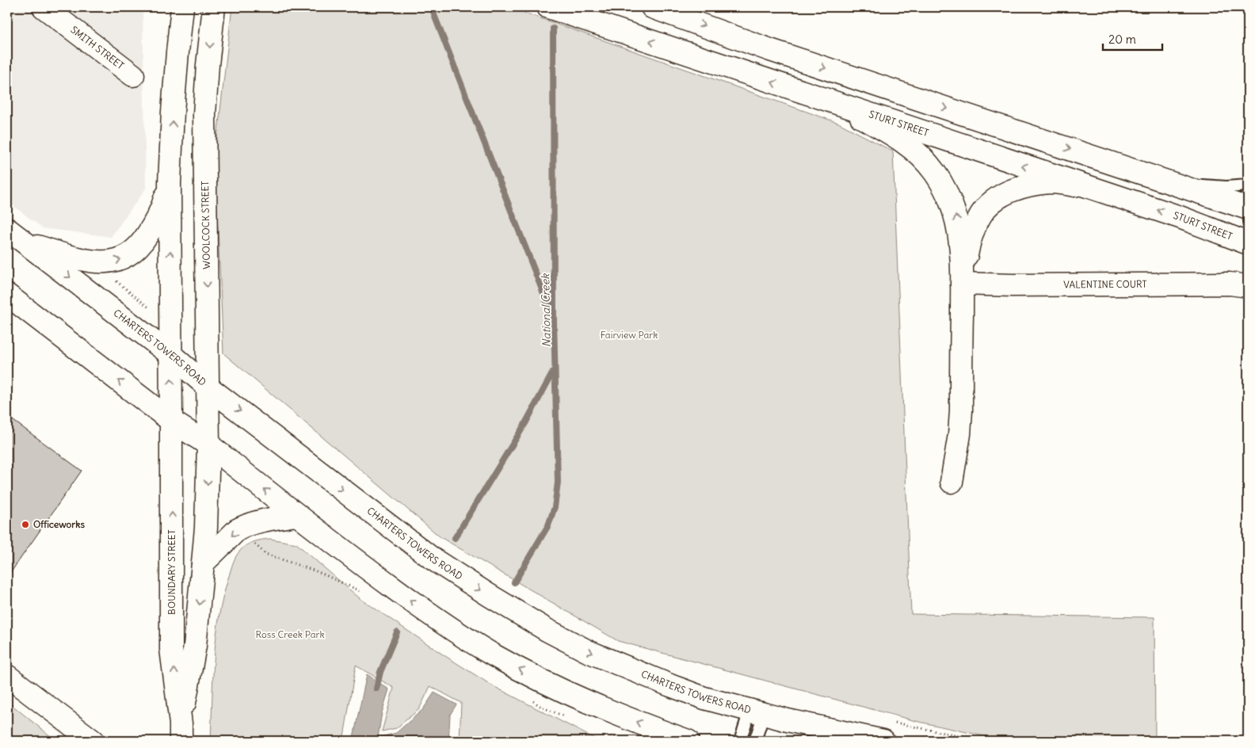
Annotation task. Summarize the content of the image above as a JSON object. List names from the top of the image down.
{
  "streets": {
    "main road": [
      "SMITH STREET",
      "STURT STREET",
      "WOOLCOCK STREET",
      "VALENTINE COURT",
      "CHARTERS TOWERS ROAD",
      "BOUNDARY STREET"
    ]
  },
  "crossings": [
    ["WOOLCOCK STREET", "CHARTERS TOWERS ROAD"],
    ["WOOLCOCK STREET", "BOUNDARY STREET"]
  ],
  "water": ["National Creek"],
  "parks": ["Fairview Park", "Ross Creek Park"],
  "places": ["Officeworks"],
  "scale_bar": "20 m"
}
